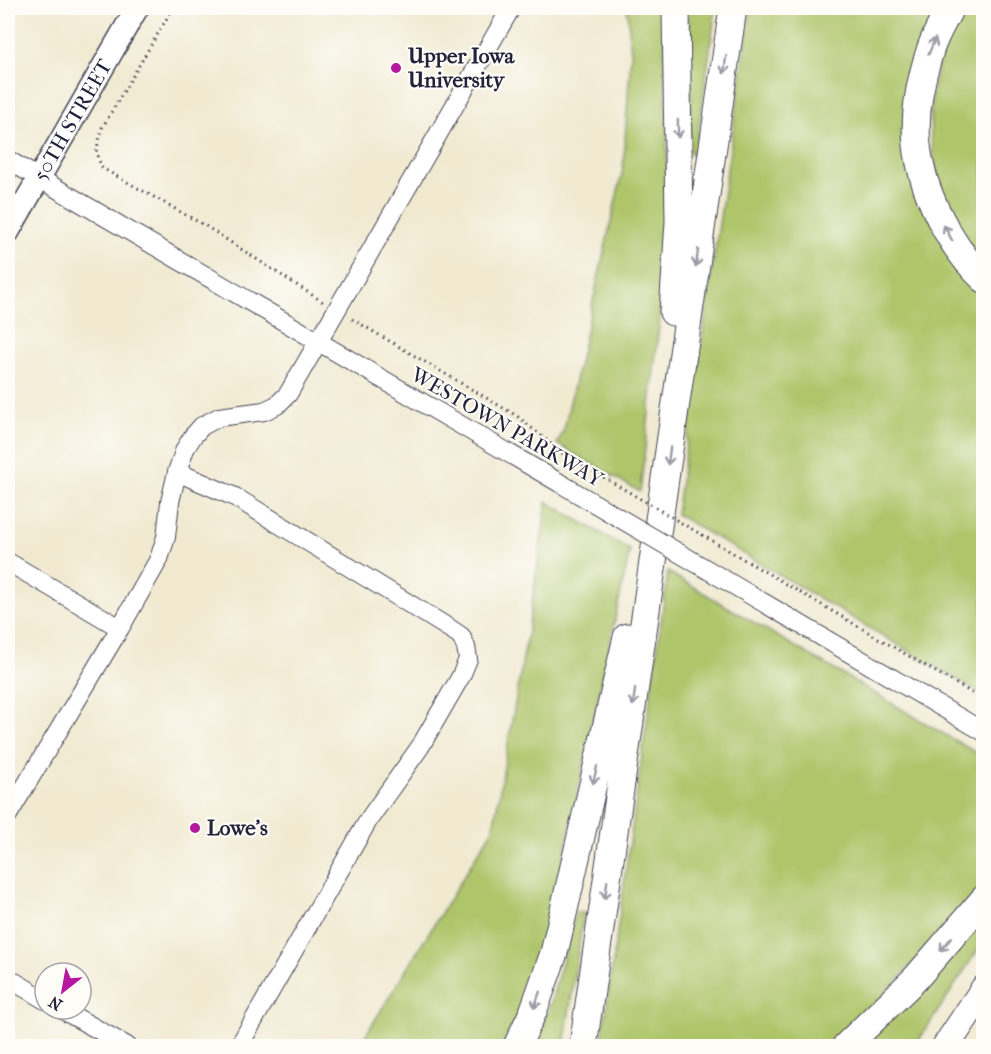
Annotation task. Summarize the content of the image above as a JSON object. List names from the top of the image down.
{
  "streets": {
    "main road": ["50TH STREET"],
    "street": ["WESTOWN PARKWAY"]
  },
  "crossings": [
    ["50TH STREET", "WESTOWN PARKWAY"]
  ],
  "places": ["Upper Iowa University", "Lowe's"],
  "north": "bottom left"
}
